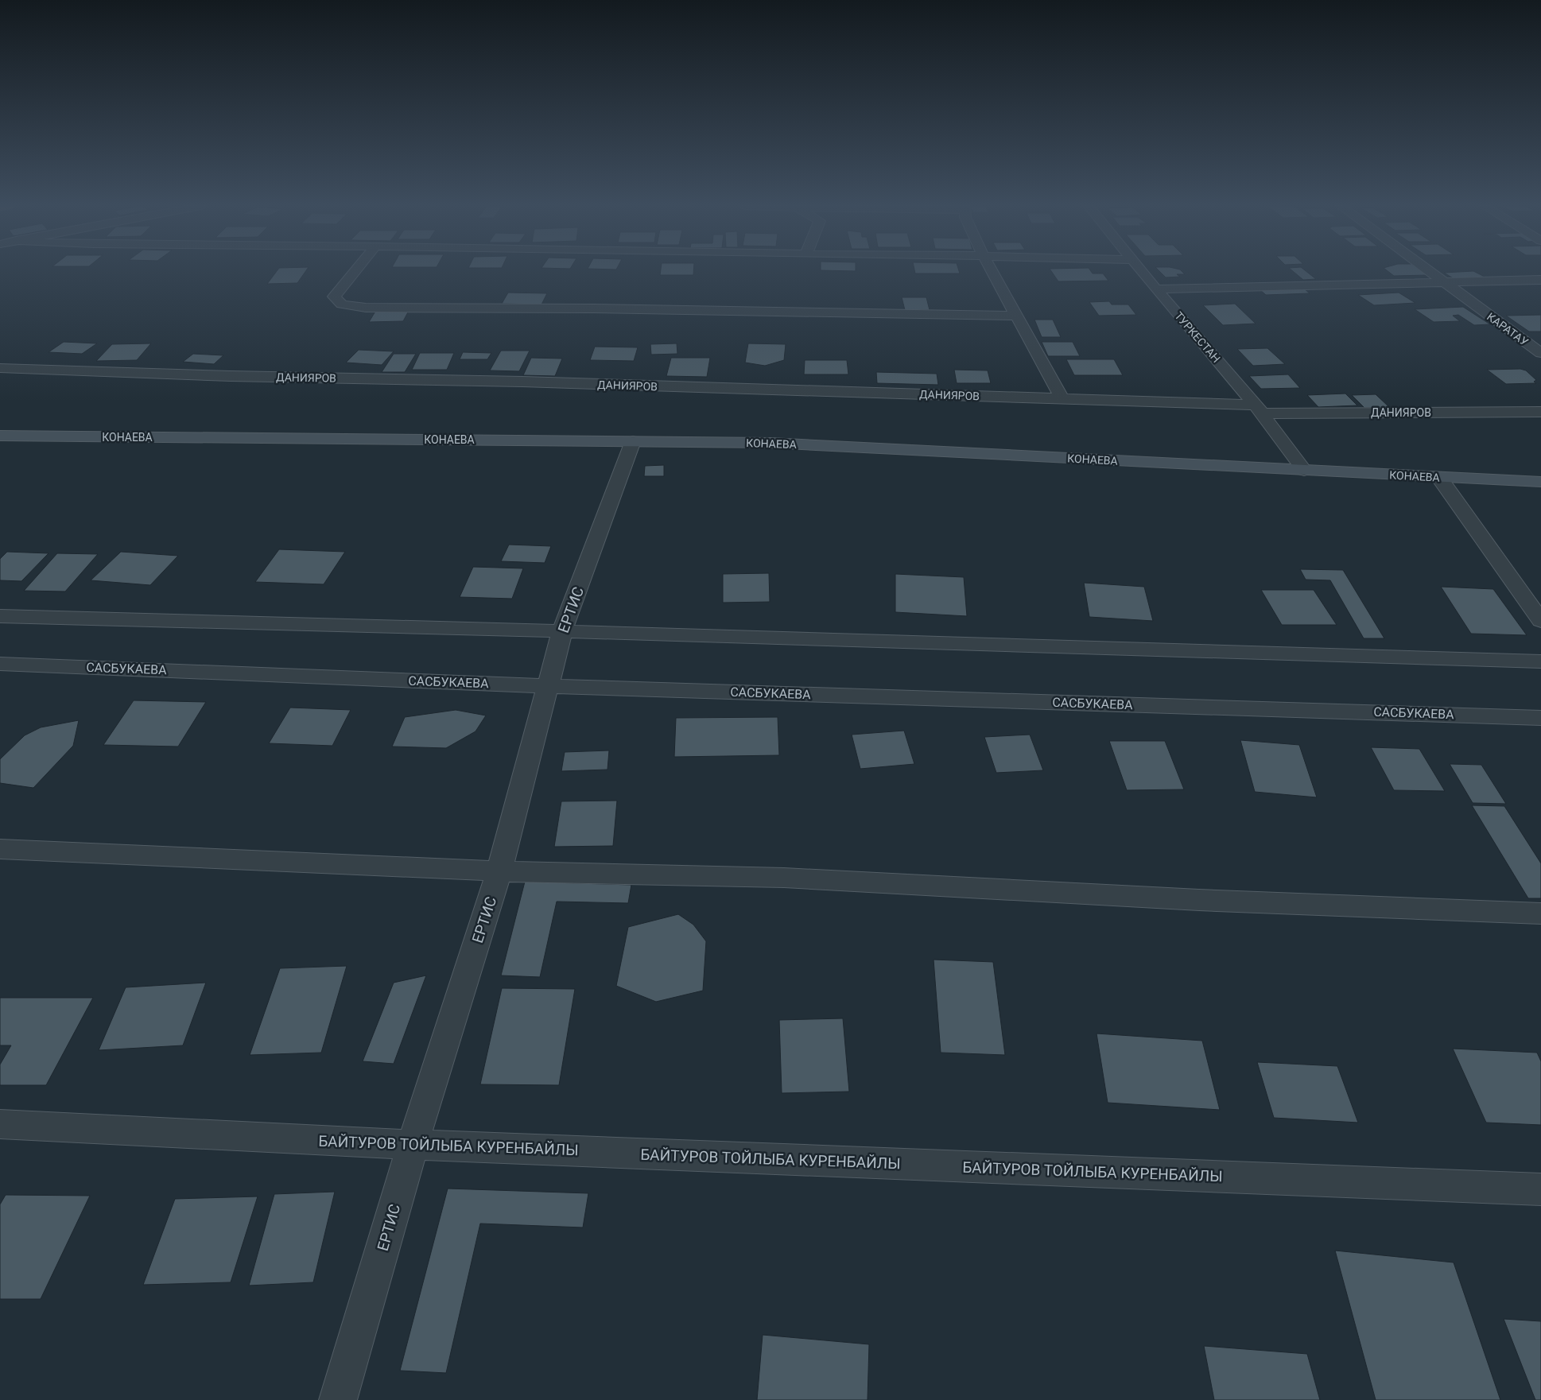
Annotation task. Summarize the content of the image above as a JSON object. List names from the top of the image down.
{
  "streets": {
    "main road": ["КОНАЕВА"],
    "street": [
      "КАРАТАУ",
      "ТУРКЕСТАН",
      "ДАНИЯРОВ",
      "ЕРТИС",
      "САСБУКАЕВА",
      "БАЙТУРОВ ТОЙЛЫБА КУРЕНБАЙЛЫ"
    ]
  },
  "crossings": [
    ["ТУРКЕСТАН", "ДАНИЯРОВ"],
    ["ТУРКЕСТАН", "КОНАЕВА"],
    ["КОНАЕВА", "ЕРТИС"],
    ["ЕРТИС", "САСБУКАЕВА"],
    ["ЕРТИС", "БАЙТУРОВ ТОЙЛЫБА КУРЕНБАЙЛЫ"]
  ]
}
